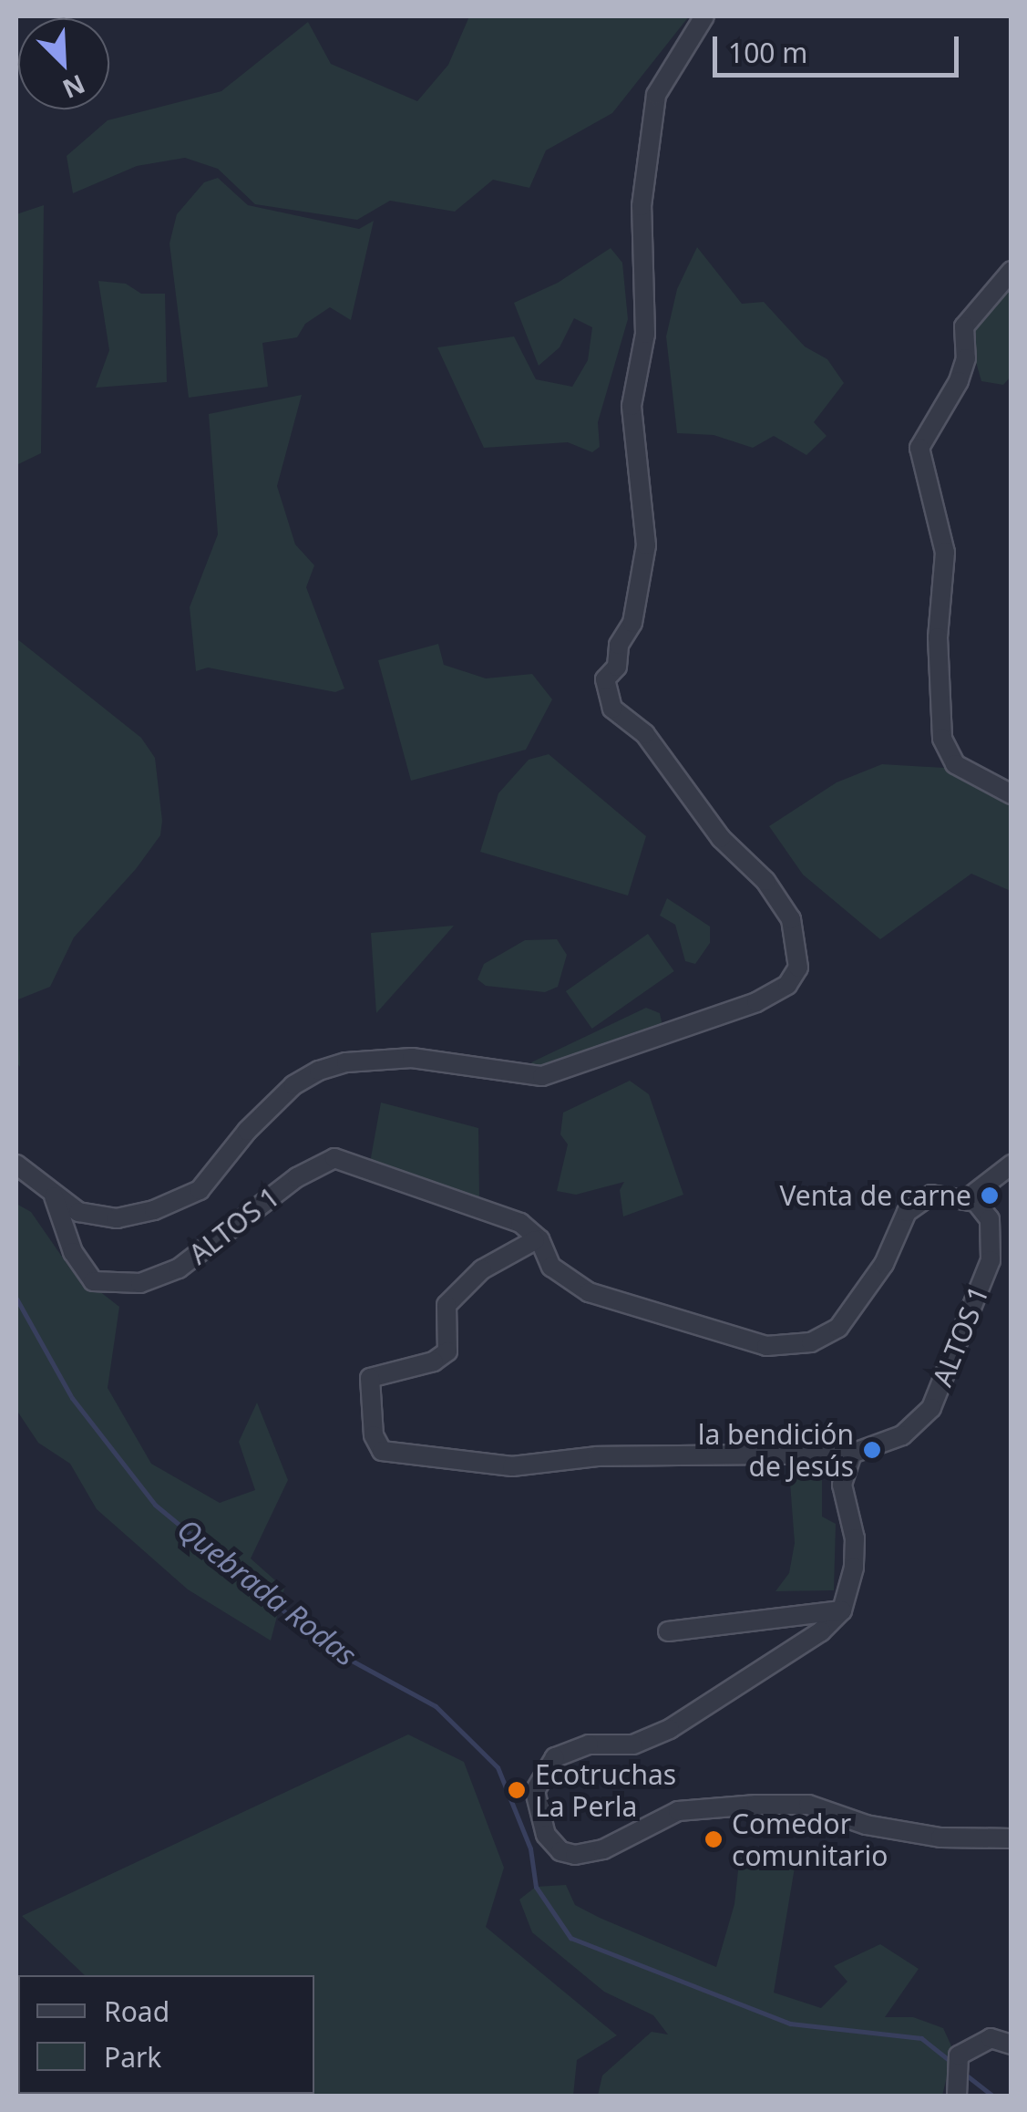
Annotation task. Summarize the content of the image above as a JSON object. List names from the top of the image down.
{
  "streets": {
    "street": ["ALTOS 1"]
  },
  "water": ["Quebrada Rodas"],
  "places": [
    "Venta de carne",
    "la bendición de Jesús",
    "Ecotruchas La Perla",
    "Comedor comunitario"
  ],
  "legend": ["Road", "Park"],
  "scale_bar": "100 m",
  "north": "bottom right"
}
